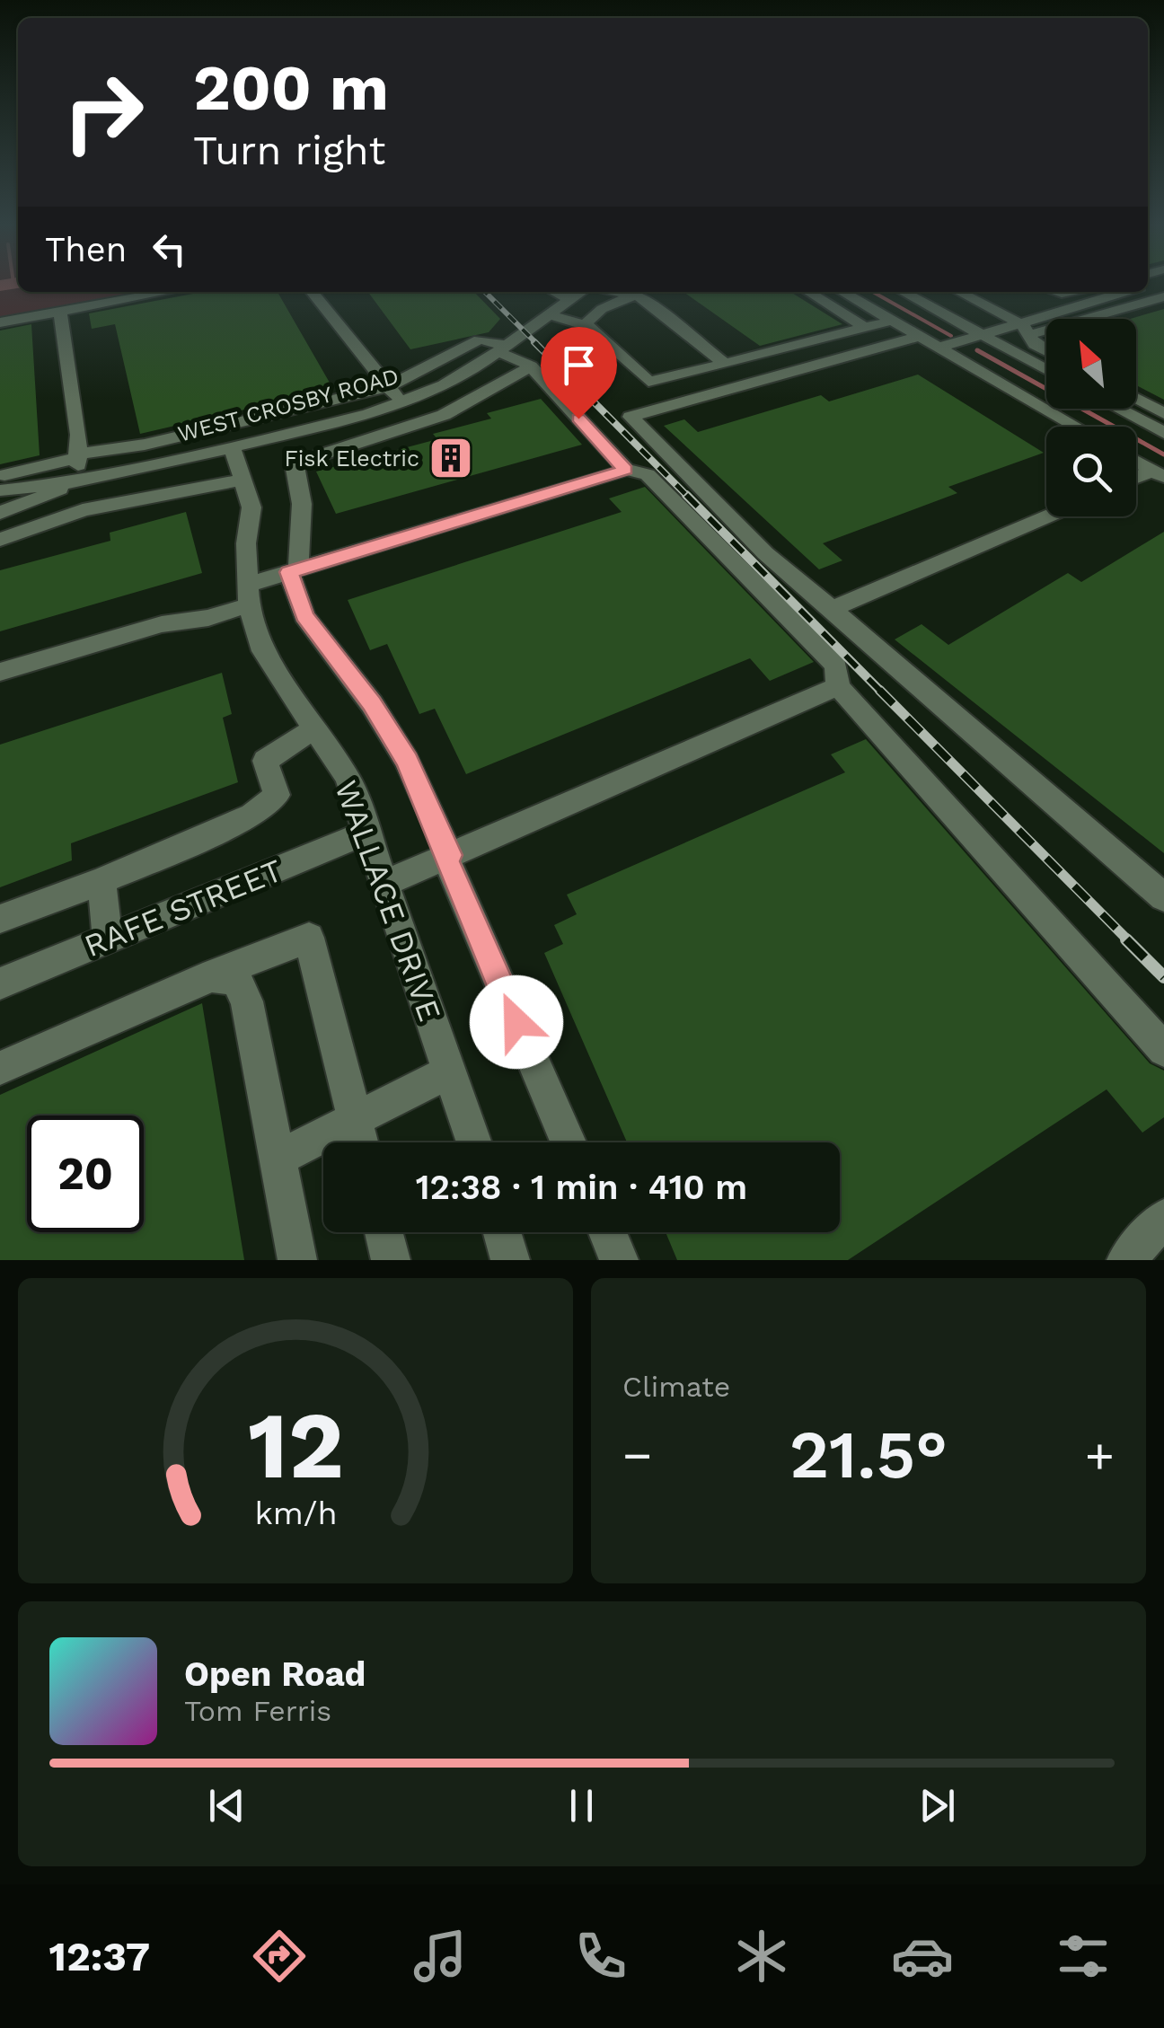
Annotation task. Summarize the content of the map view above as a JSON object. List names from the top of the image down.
{
  "streets": {
    "street": ["WEST CROSBY ROAD", "WALLACE DRIVE", "RAFE STREET"]
  },
  "crossings": [
    ["WEST CROSBY ROAD", "WALLACE DRIVE"],
    ["WALLACE DRIVE", "RAFE STREET"]
  ],
  "places": {
    "building": ["Fisk Electric"]
  },
  "north": "top left",
  "page": {
    "turn": ["200 m", "Turn right"],
    "then": "Then",
    "limit": "20",
    "trip": "12:38 · 1 min · 410 m",
    "tile": "Climate",
    "heat": ["−", "21.5°", "+"],
    "song": ["Open Road", "Tom Ferris"],
    "tabs": "12:37",
    "gauge": ["12", "km/h"]
  }
}
